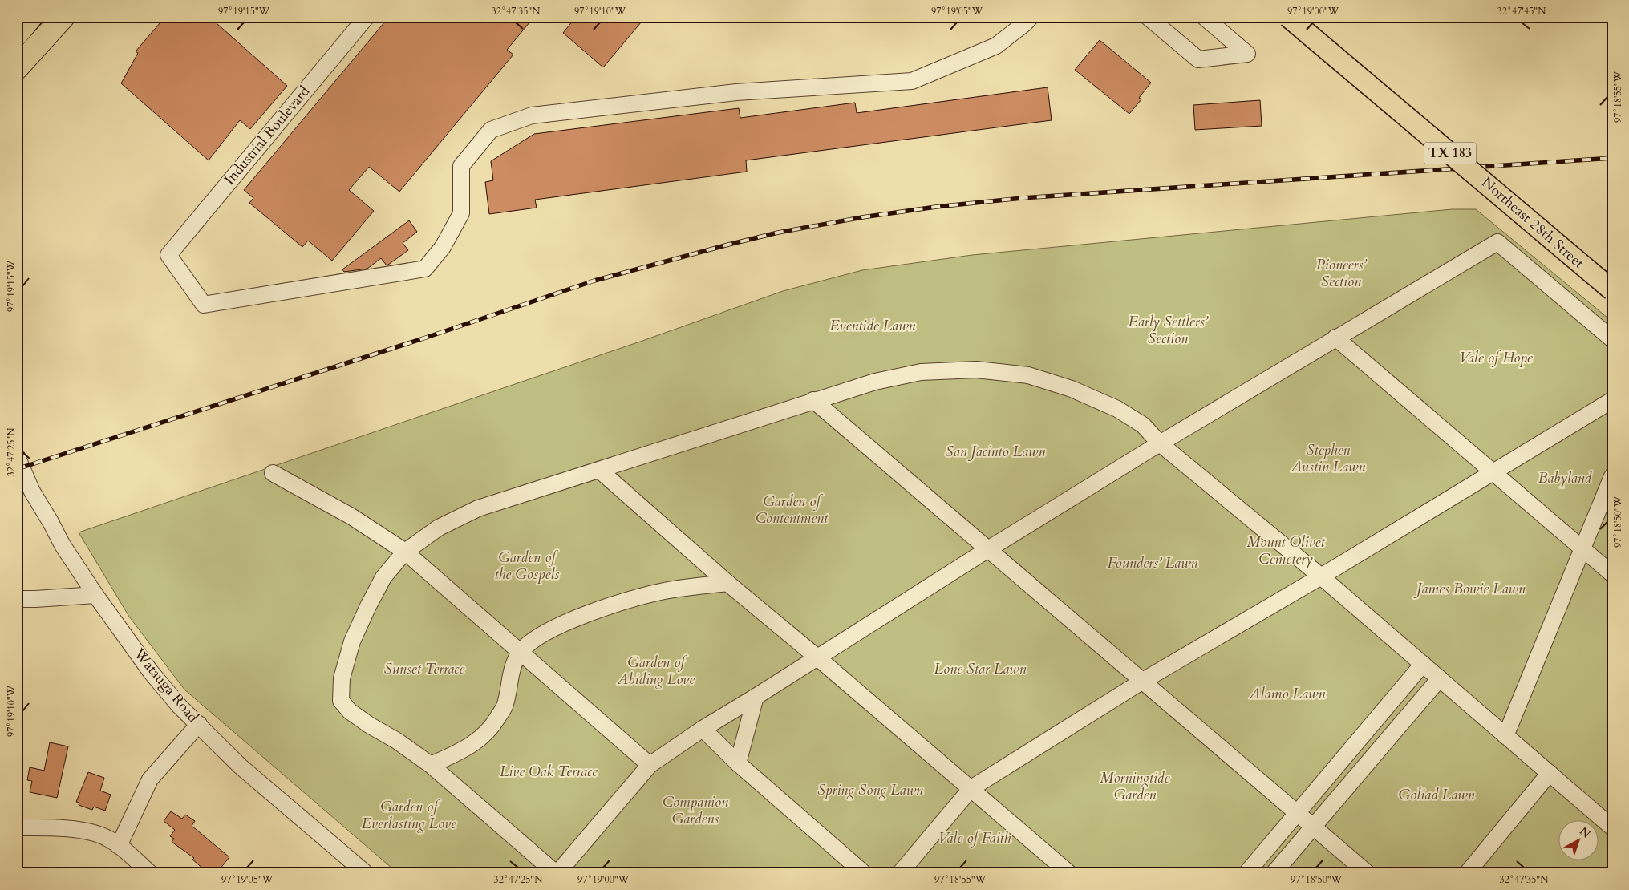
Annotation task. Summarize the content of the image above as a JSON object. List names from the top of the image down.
{
  "streets": {
    "main road": ["TX 183", "Northeast 28th Street"],
    "street": ["Industrial Boulevard", "Watauga Road"]
  },
  "parks": [
    "Pioneers’ Section",
    "Early Settlers’ Section",
    "Eventide Lawn",
    "Vale of Hope",
    "Stephen Austin Lawn",
    "San Jacinto Lawn",
    "Babyland",
    "Garden of Contentment",
    "Mount Olivet Cemetery",
    "Garden of the Gospels",
    "Founders’ Lawn",
    "James Bowie Lawn",
    "Garden of Abiding Love",
    "Sunset Terrace",
    "Lone Star Lawn",
    "Alamo Lawn",
    "Live Oak Terrace",
    "Morningtide Garden",
    "Spring Song Lawn",
    "Goliad Lawn",
    "Companion Gardens",
    "Garden of Everlasting Love",
    "Vale of Faith"
  ],
  "north": "top right",
  "coordinates": [
    "97°19'15\"W",
    "32°47'35\"N",
    "97°19'10\"W",
    "97°19'05\"W",
    "97°19'00\"W",
    "32°47'45\"N",
    "97°18'55\"W",
    "32°47'25\"N",
    "97°18'50\"W"
  ]
}
